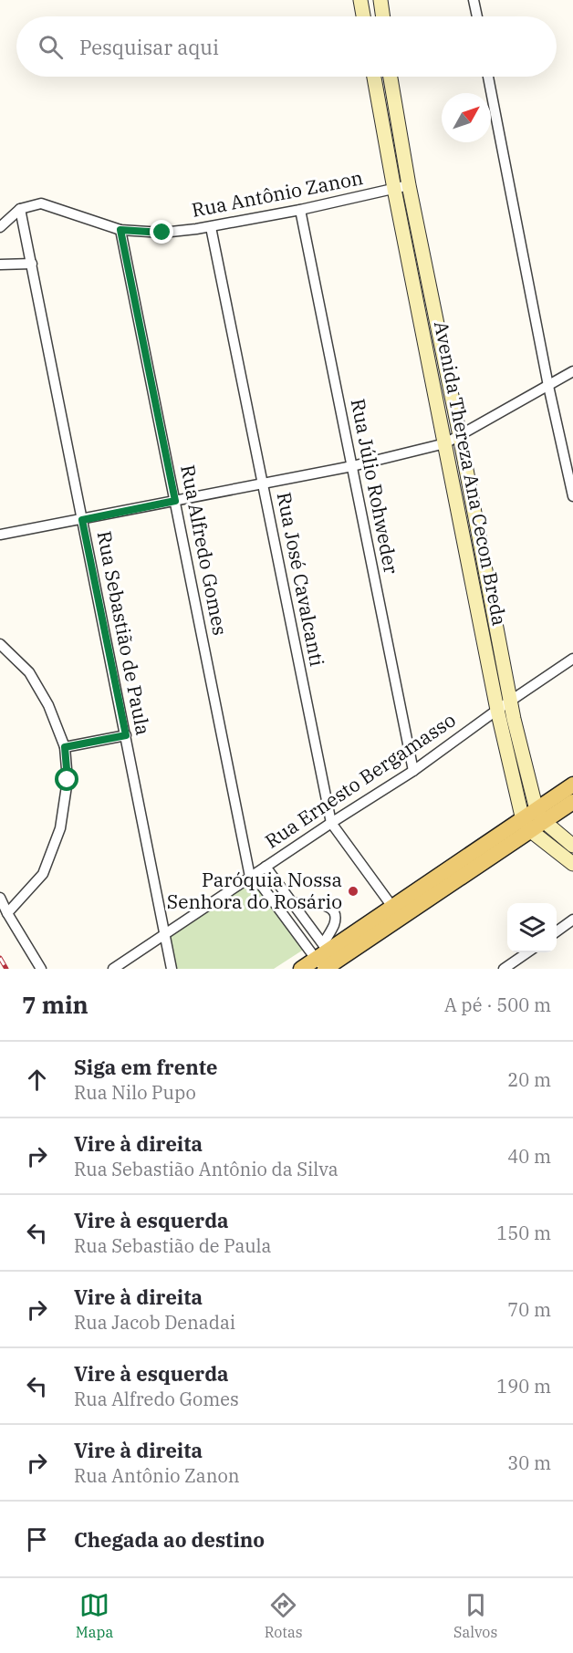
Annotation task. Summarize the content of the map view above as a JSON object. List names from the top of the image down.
{
  "streets": {
    "main road": ["Avenida Thereza Ana Cecon Breda"],
    "street": [
      "Rua Antônio Zanon",
      "Rua Júlio Rohweder",
      "Rua Alfredo Gomes",
      "Rua José Cavalcanti",
      "Rua Sebastião de Paula",
      "Rua Ernesto Bergamasso"
    ]
  },
  "crossings": [
    ["Rua Antônio Zanon", "Avenida Thereza Ana Cecon Breda"],
    ["Rua Antônio Zanon", "Rua Júlio Rohweder"],
    ["Rua Antônio Zanon", "Rua Alfredo Gomes"],
    ["Rua Antônio Zanon", "Rua José Cavalcanti"],
    ["Rua Antônio Zanon", "Rua Sebastião de Paula"],
    ["Avenida Thereza Ana Cecon Breda", "Rua Ernesto Bergamasso"],
    ["Rua Júlio Rohweder", "Rua Ernesto Bergamasso"],
    ["Rua Alfredo Gomes", "Rua Ernesto Bergamasso"],
    ["Rua José Cavalcanti", "Rua Ernesto Bergamasso"],
    ["Rua Sebastião de Paula", "Rua Ernesto Bergamasso"]
  ],
  "places": ["Paróquia Nossa Senhora do Rosário"],
  "north": "top right",
  "page": {
    "search": "Pesquisar aqui",
    "heading": ["7 min", "A pé · 500 m"],
    "list": [
      ["Siga em frente", "Rua Nilo Pupo", "20 m"],
      ["Vire à direita", "Rua Sebastião Antônio da Silva", "40 m"],
      ["Vire à esquerda", "Rua Sebastião de Paula", "150 m"],
      ["Vire à direita", "Rua Jacob Denadai", "70 m"],
      ["Vire à esquerda", "Rua Alfredo Gomes", "190 m"],
      ["Vire à direita", "Rua Antônio Zanon", "30 m"],
      "Chegada ao destino"
    ],
    "nav": ["Mapa", "Rotas", "Salvos"]
  }
}
